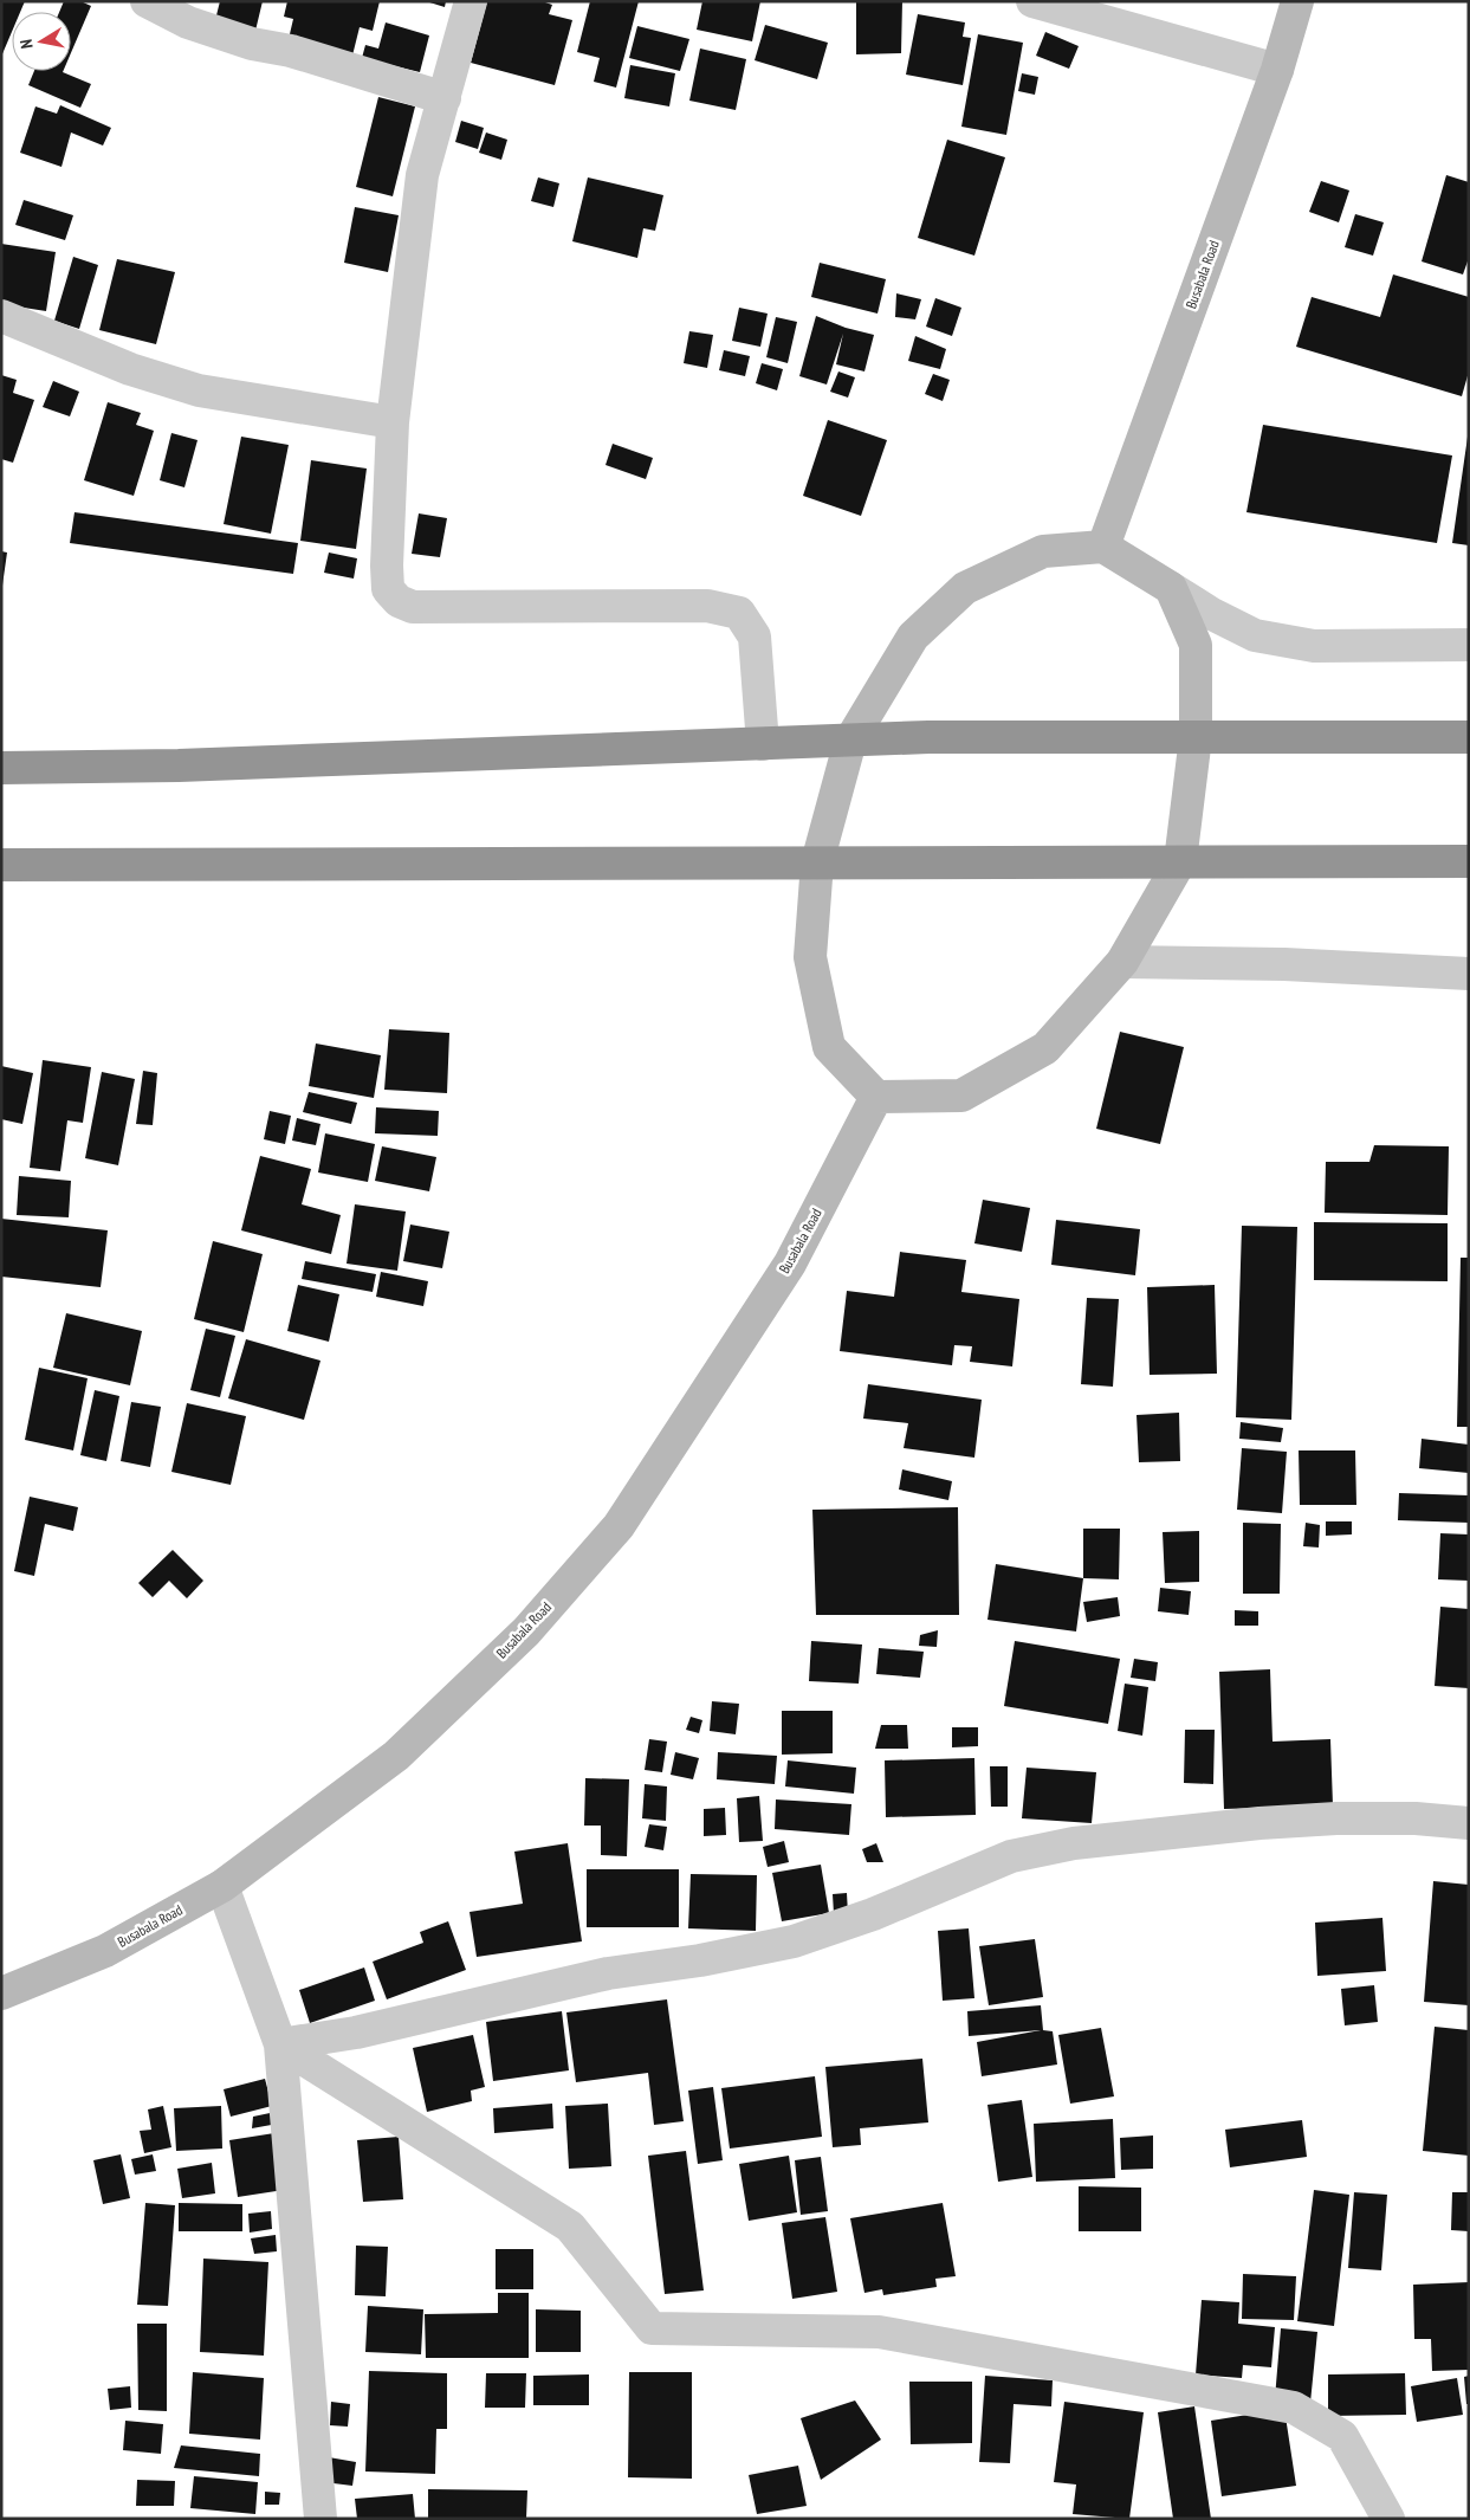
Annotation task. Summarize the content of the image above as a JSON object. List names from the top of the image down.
{
  "streets": {
    "street": ["Busabala Road"]
  },
  "north": "left"
}
